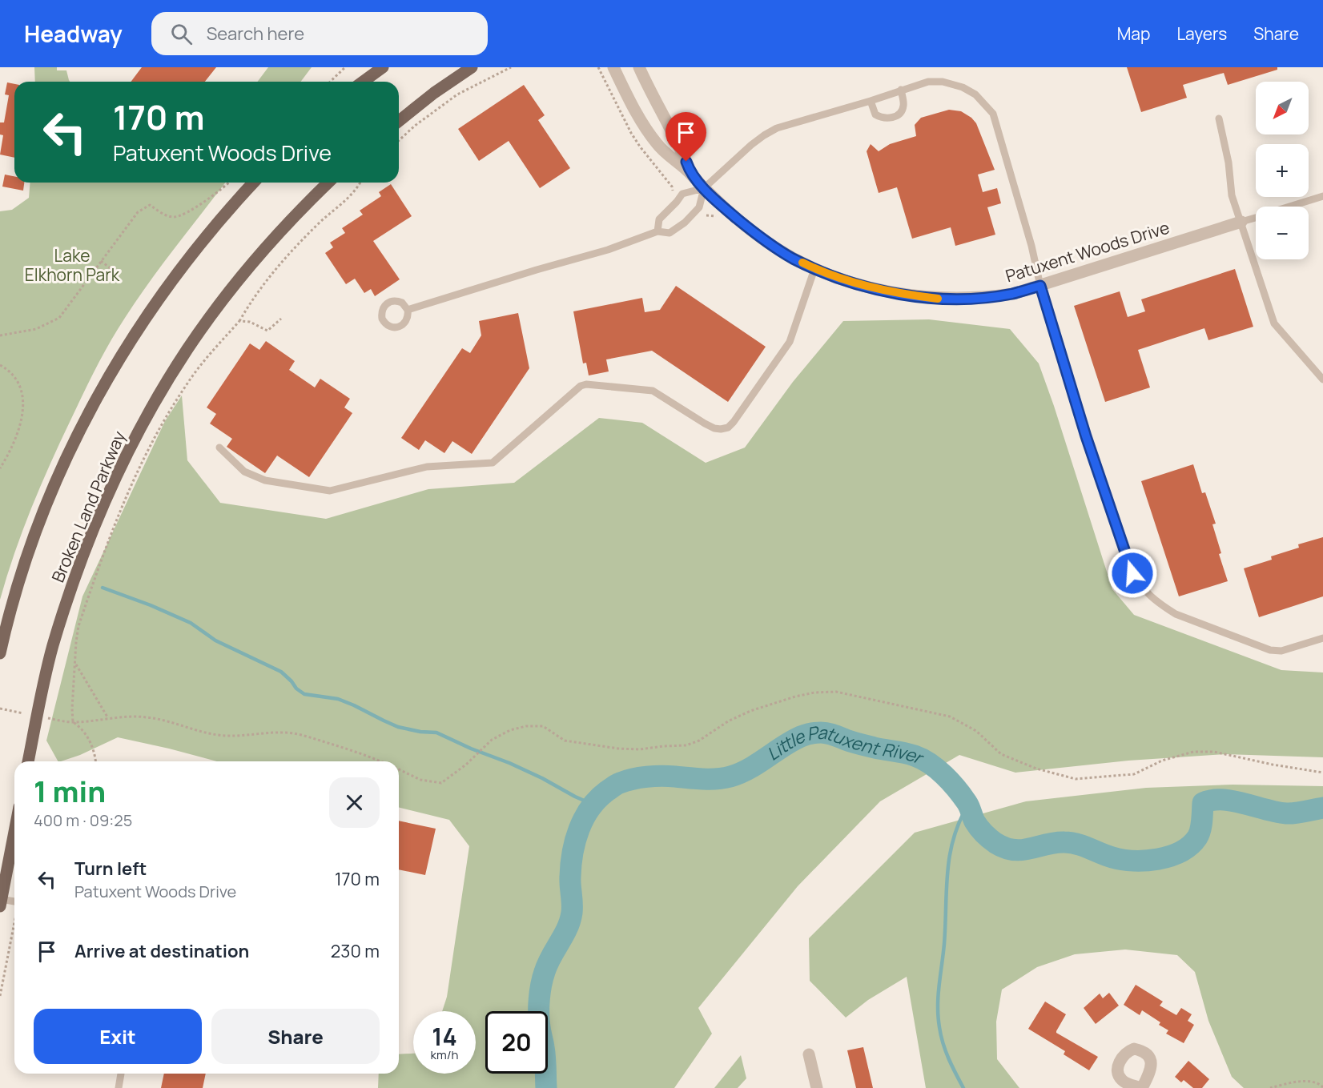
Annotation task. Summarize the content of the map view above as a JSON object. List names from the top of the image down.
{
  "streets": {
    "main road": ["Broken Land Parkway"],
    "street": ["Patuxent Woods Drive"]
  },
  "water": ["Little Patuxent River"],
  "parks": ["Lake Elkhorn Park"],
  "north": "bottom left",
  "page": {
    "header": "Headway",
    "search": "Search here",
    "nav": ["Map", "Layers", "Share"],
    "map_buttons": ["+", "−"],
    "turn": ["170 m", "Patuxent Woods Drive"],
    "heading": ["1 min", "400 m · 09:25"],
    "list": [
      {
        "name": "Turn left",
        "note": "Patuxent Woods Drive",
        "value": "170 m"
      },
      {
        "name": "Arrive at destination",
        "value": "230 m"
      }
    ],
    "buttons": ["Exit", "Share"],
    "speed": "14 km/h",
    "limit": "20"
  }
}
